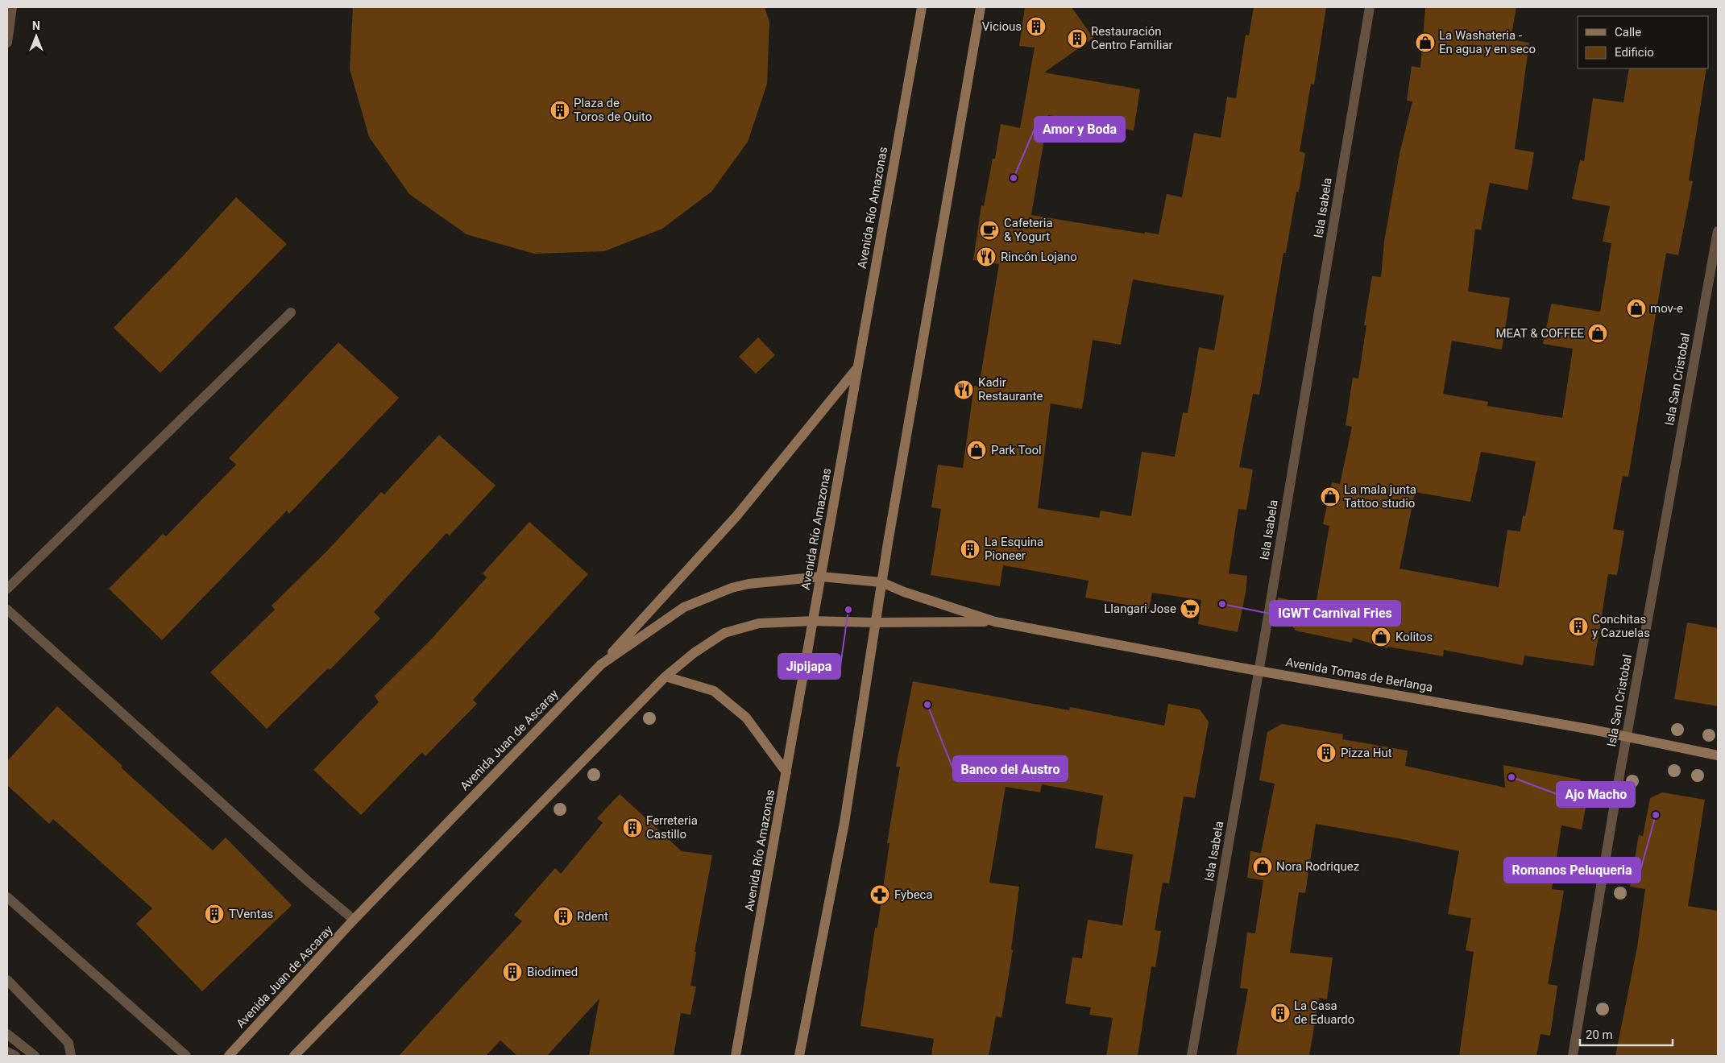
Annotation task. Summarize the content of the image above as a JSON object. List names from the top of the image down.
{
  "streets": {
    "main road": ["Avenida Río Amazonas", "Avenida Tomas de Berlanga", "Avenida Juan de Ascaray"],
    "street": ["Isla Isabela", "Isla San Cristobal"]
  },
  "crossings": [
    ["Avenida Río Amazonas", "Avenida Juan de Ascaray"],
    ["Isla Isabela", "Avenida Tomas de Berlanga"],
    ["Isla San Cristobal", "Avenida Tomas de Berlanga"],
    ["Avenida Tomas de Berlanga", "Avenida Juan de Ascaray"]
  ],
  "places": {
    "building": [
      "Vicious",
      "Restauración Centro Familiar",
      "Plaza de Toros de Quito",
      "La Esquina Pioneer",
      "Conchitas y Cazuelas",
      "Pizza Hut",
      "Ferreteria Castillo",
      "TVentas",
      "Rdent",
      "Biodimed",
      "La Casa de Eduardo"
    ],
    "shop": [
      "La Washateria - En agua y en seco",
      "mov-e",
      "MEAT & COFFEE",
      "Park Tool",
      "La mala junta Tattoo studio",
      "Kolitos",
      "Nora Rodriquez"
    ],
    "other": [
      "Amor y Boda",
      "IGWT Carnival Fries",
      "Jipijapa",
      "Banco del Austro",
      "Ajo Macho",
      "Romanos Peluqueria"
    ],
    "cafe": ["Cafeteria & Yogurt"],
    "restaurant": ["Rincón Lojano", "Kadir Restaurante"],
    "supermarket": ["Llangari Jose"],
    "pharmacy": ["Fybeca"]
  },
  "legend": ["Calle", "Edificio"],
  "scale_bar": "20 m",
  "north": "top"
}
